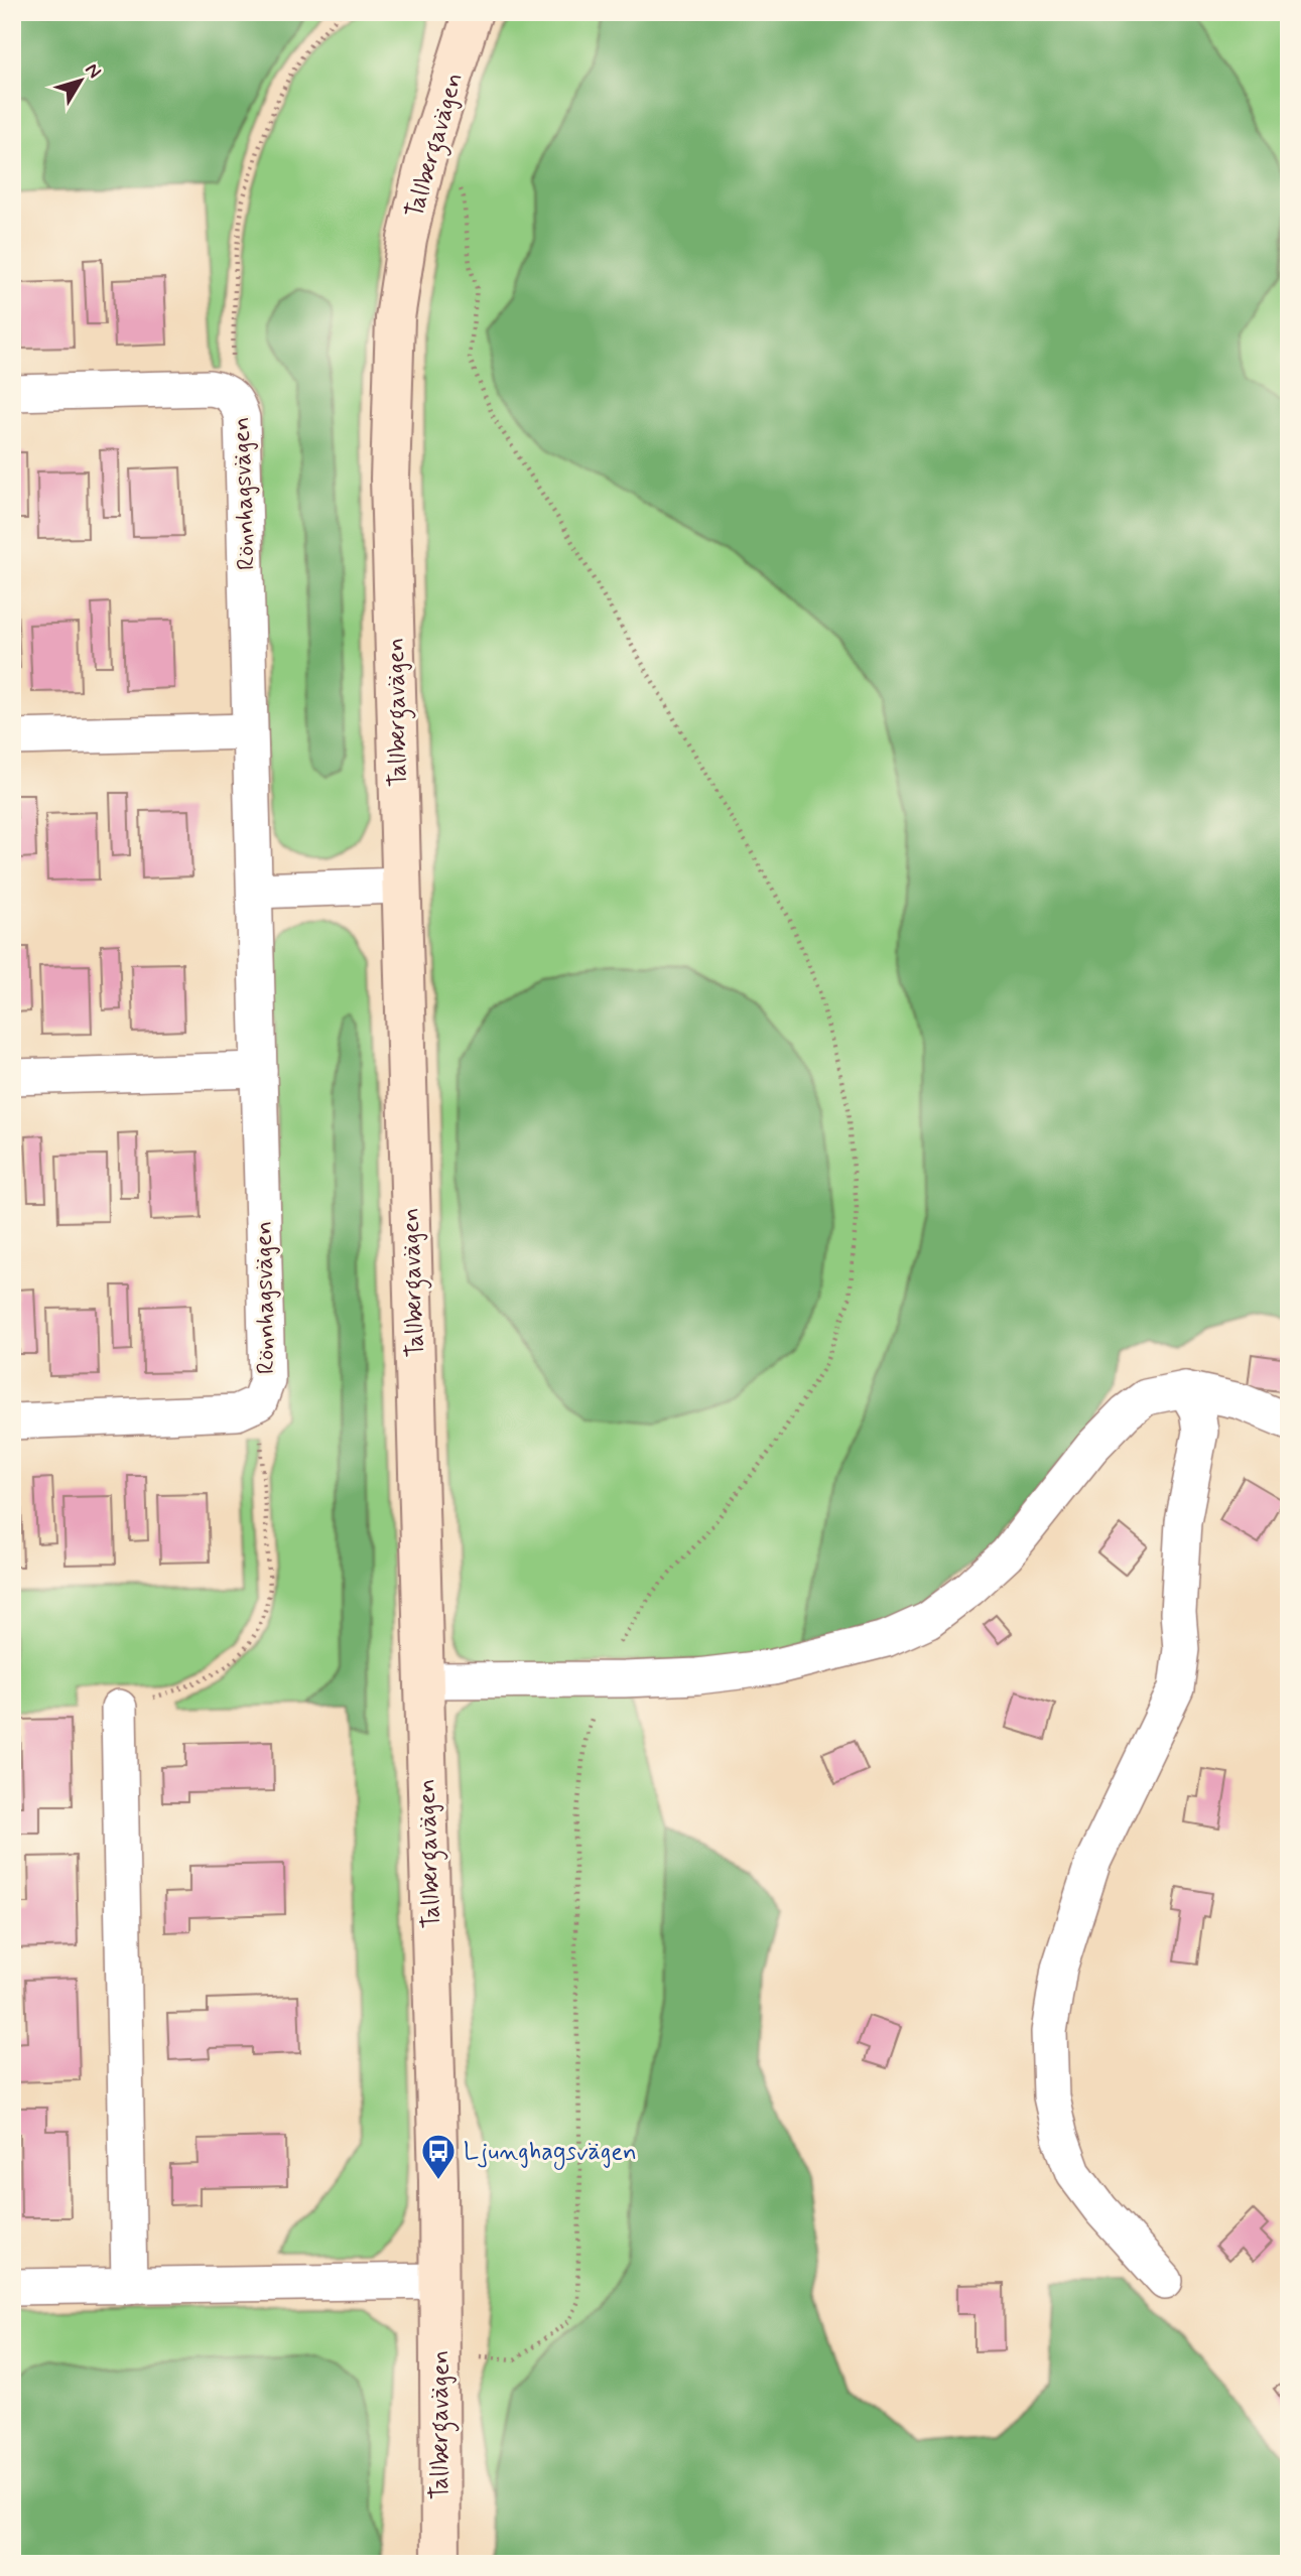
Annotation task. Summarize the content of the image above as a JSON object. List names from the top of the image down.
{
  "streets": {
    "street": ["Tallbergavägen", "Rönnhagsvägen"]
  },
  "places": {
    "bus stop": ["Ljunghagsvägen"]
  },
  "north": "top right"
}
